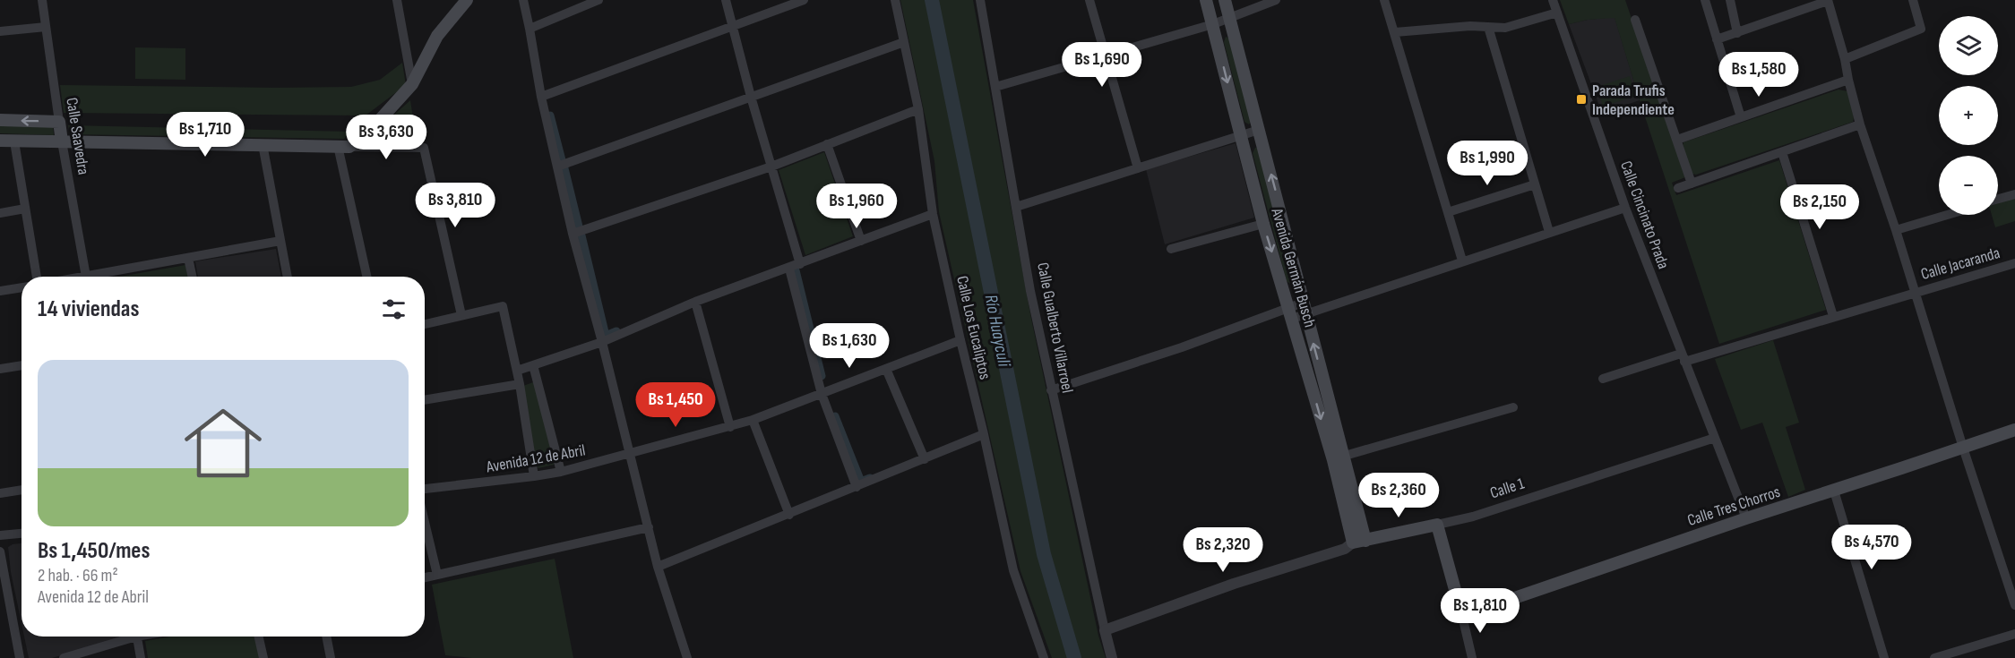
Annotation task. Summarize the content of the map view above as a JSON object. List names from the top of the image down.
{
  "streets": {
    "main road": [
      "Calle Saavedra",
      "Avenida Germán Busch",
      "Calle 1",
      "Calle Tres Chorros"
    ],
    "street": [
      "Calle Cincinato Prada",
      "Calle Jacaranda",
      "Calle Los Eucaliptos",
      "Calle Gualberto Villarroel",
      "Avenida 12 de Abril"
    ]
  },
  "crossings": [
    ["Calle Cincinato Prada", "Calle Jacaranda"],
    ["Calle Cincinato Prada", "Calle 1"],
    ["Avenida Germán Busch", "Calle 1"],
    ["Calle Los Eucaliptos", "Avenida 12 de Abril"],
    ["Calle Gualberto Villarroel", "Calle 1"]
  ],
  "water": ["Río Huayculi"],
  "places": {
    "transit": ["Parada Trufis Independiente"]
  },
  "page": {
    "map_buttons": ["+", "−"],
    "price": [
      "Bs 1,690",
      "Bs 1,580",
      "Bs 1,710",
      "Bs 3,630",
      "Bs 1,990",
      "Bs 3,810",
      "Bs 1,960",
      "Bs 2,150",
      "Bs 1,630",
      "Bs 1,450",
      "Bs 2,360",
      "Bs 4,570",
      "Bs 2,320",
      "Bs 1,810"
    ],
    "heading": "14 viviendas",
    "list": [
      {
        "name": "Bs 1,450/mes",
        "note": "2 hab. · 66 m² · Avenida 12 de Abril"
      }
    ]
  }
}
